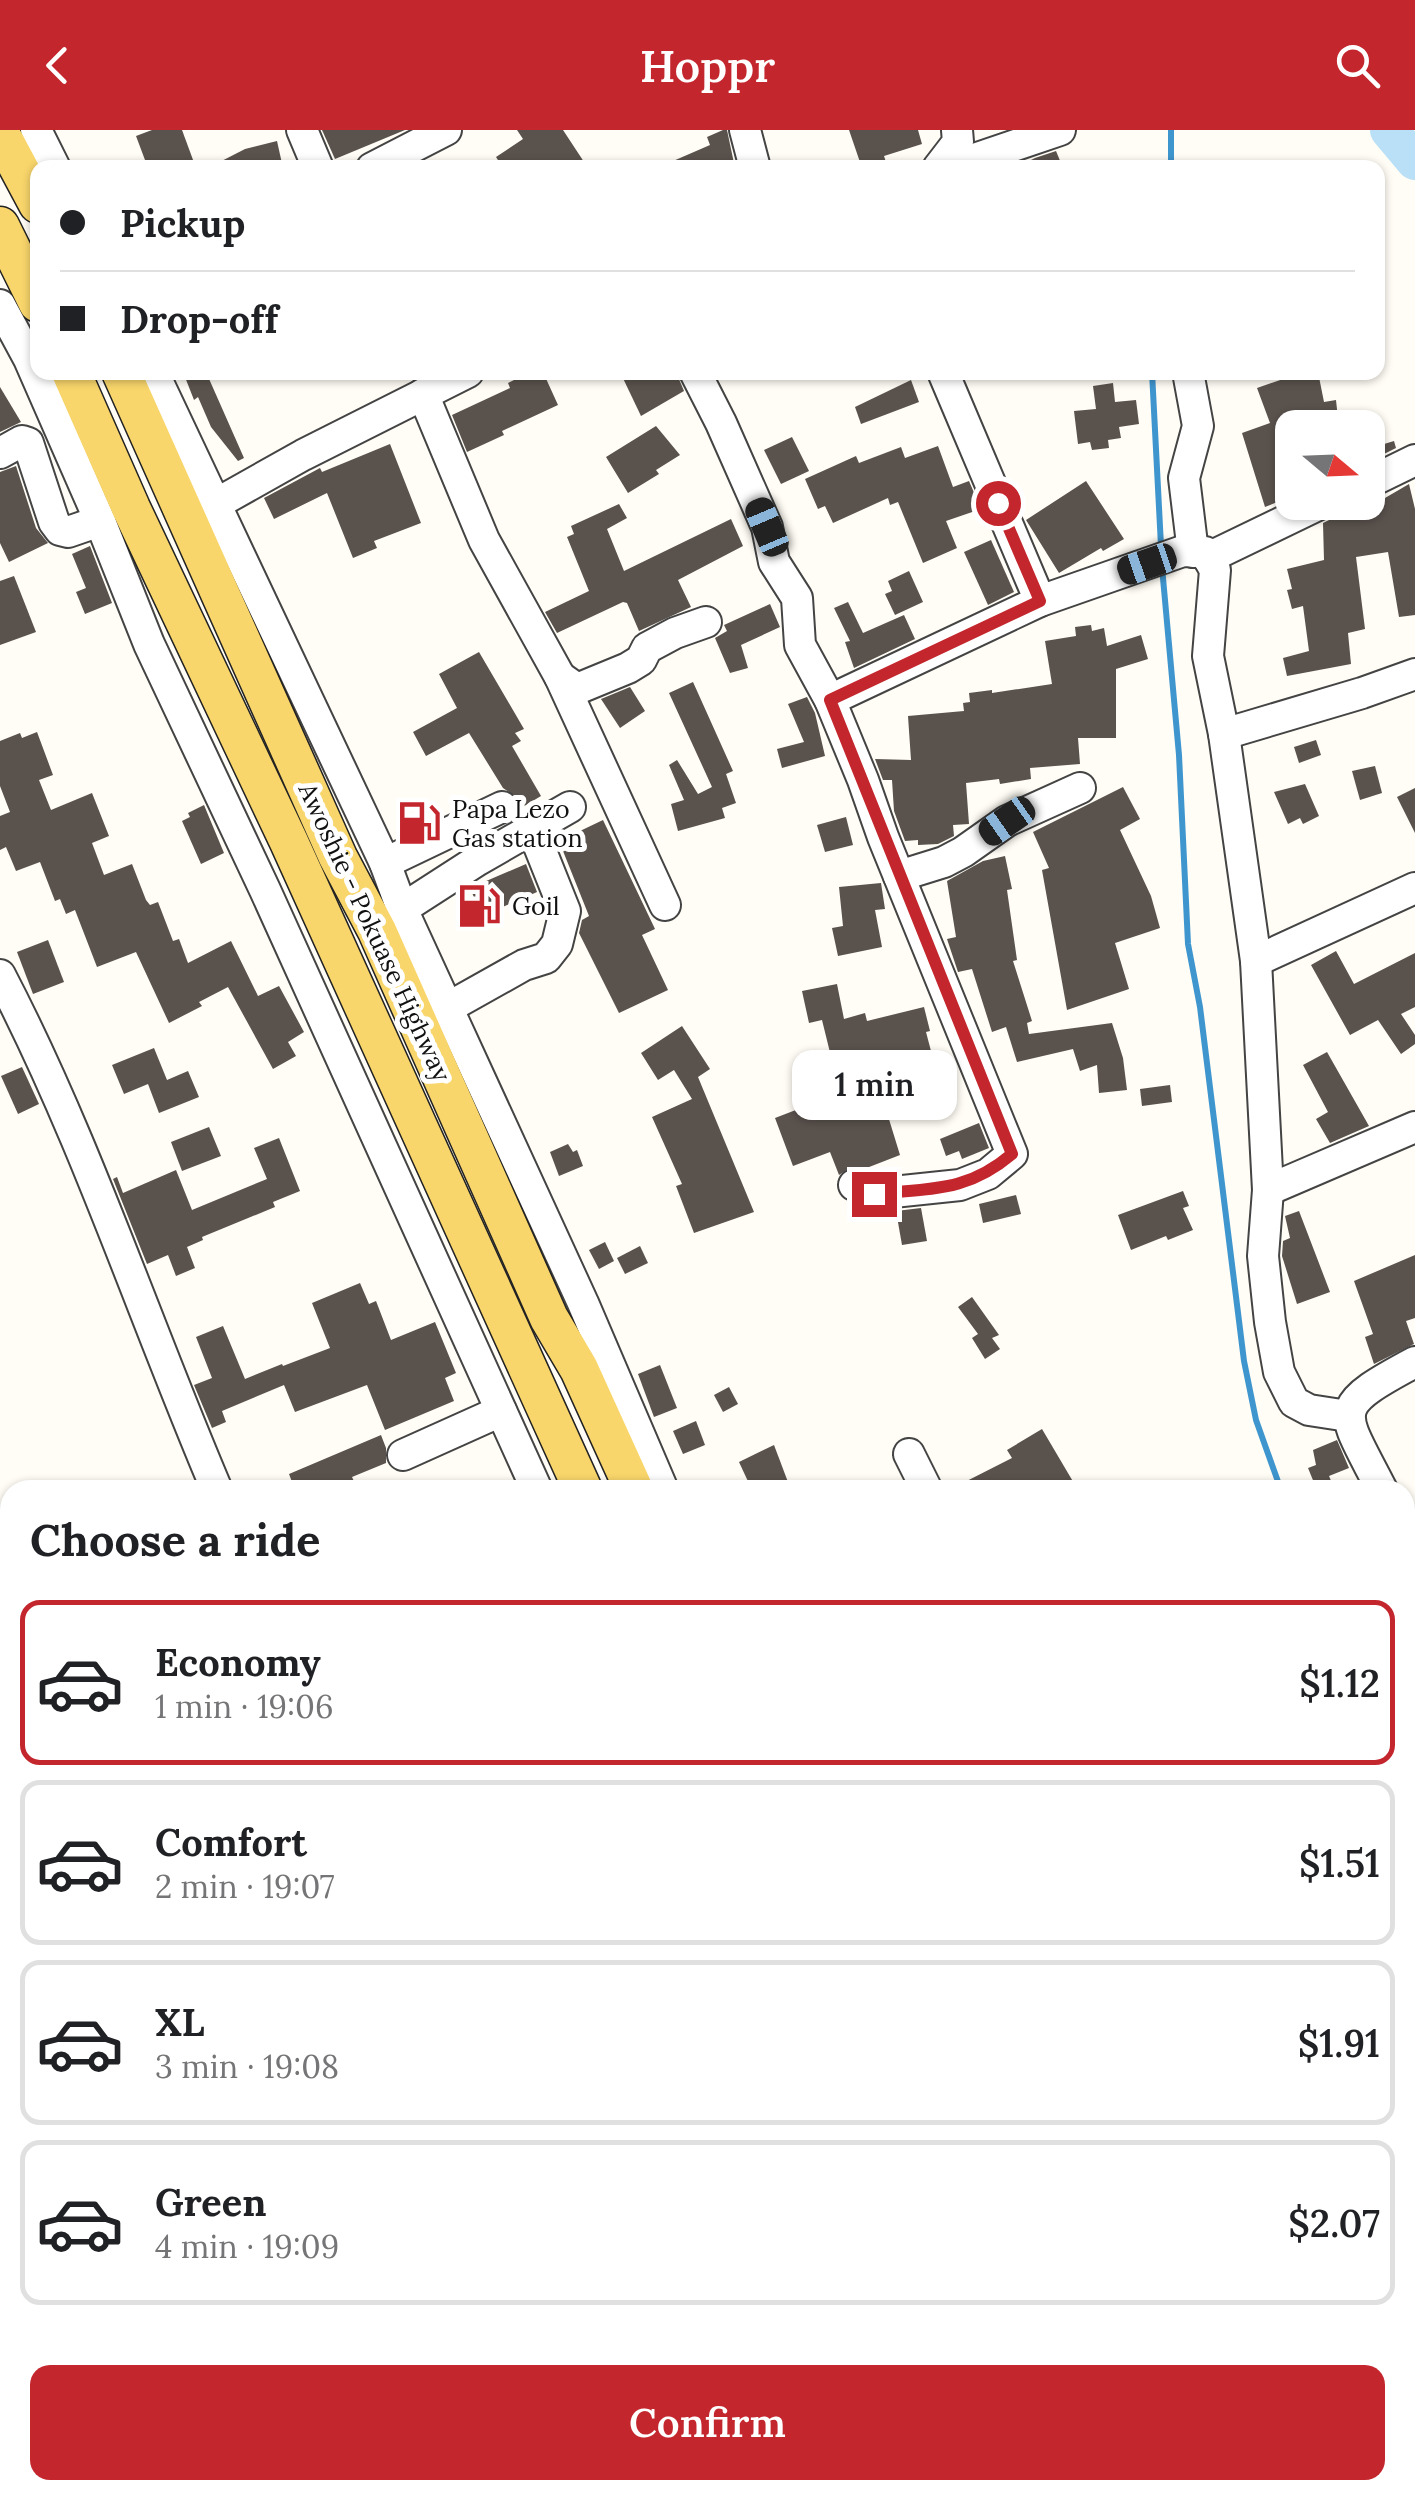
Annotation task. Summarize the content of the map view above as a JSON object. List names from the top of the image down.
{
  "streets": {
    "main road": ["Awoshie - Pokuase Highway"]
  },
  "places": {
    "fuel station": ["Papa Lezo Gas station", "Goil"]
  },
  "north": "right",
  "page": {
    "header": "Hoppr",
    "banner": ["Pickup", "Drop-off"],
    "bubble": "1 min",
    "heading": "Choose a ride",
    "list": [
      {
        "name": "Economy",
        "note": "1 min · 19:06",
        "value": "$1.12"
      },
      {
        "name": "Comfort",
        "note": "2 min · 19:07",
        "value": "$1.51"
      },
      {
        "name": "XL",
        "note": "3 min · 19:08",
        "value": "$1.91"
      },
      {
        "name": "Green",
        "note": "4 min · 19:09",
        "value": "$2.07"
      }
    ],
    "buttons": "Confirm"
  }
}
